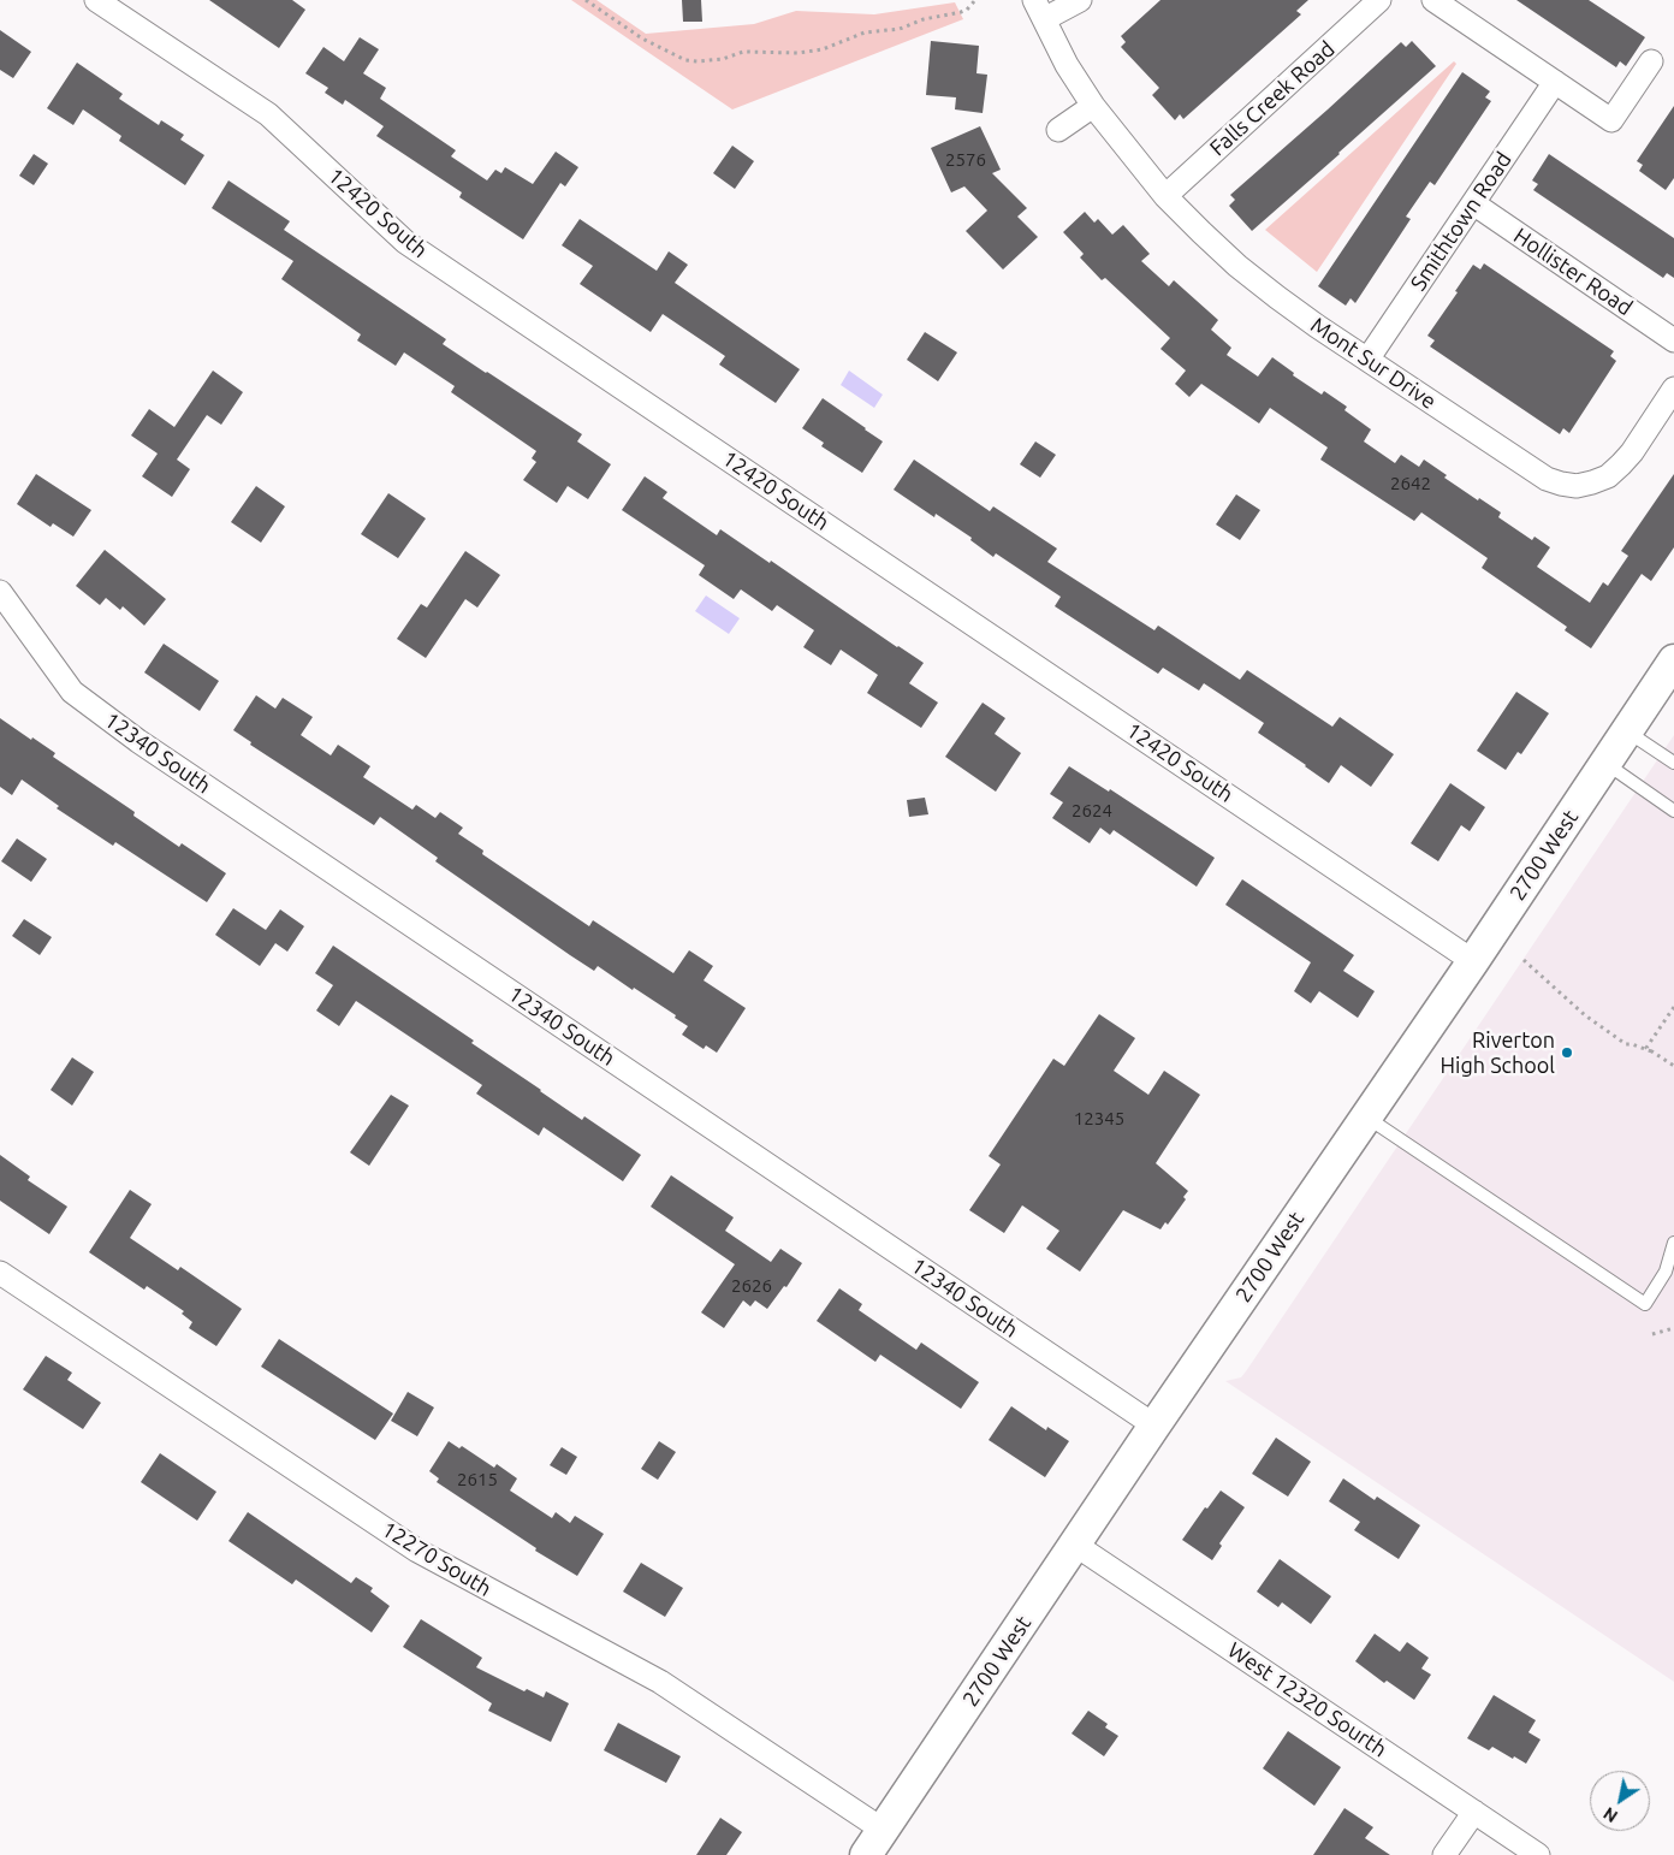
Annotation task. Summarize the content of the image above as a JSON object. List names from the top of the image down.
{
  "streets": {
    "main road": ["2700 West"],
    "street": [
      "Falls Creek Road",
      "12420 South",
      "Smithtown Road",
      "Hollister Road",
      "Mont Sur Drive",
      "12340 South",
      "12270 South",
      "West 12320 Sourth"
    ]
  },
  "crossings": [
    ["Falls Creek Road", "Mont Sur Drive"],
    ["12420 South", "2700 West"],
    ["Smithtown Road", "Hollister Road"],
    ["Smithtown Road", "Mont Sur Drive"],
    ["12340 South", "2700 West"],
    ["2700 West", "12270 South"],
    ["2700 West", "West 12320 Sourth"]
  ],
  "places": ["Riverton High School"],
  "house_numbers": [
    "2576",
    "2642",
    "2624",
    "12345",
    "2626",
    "2615"
  ],
  "north": "bottom left"
}
